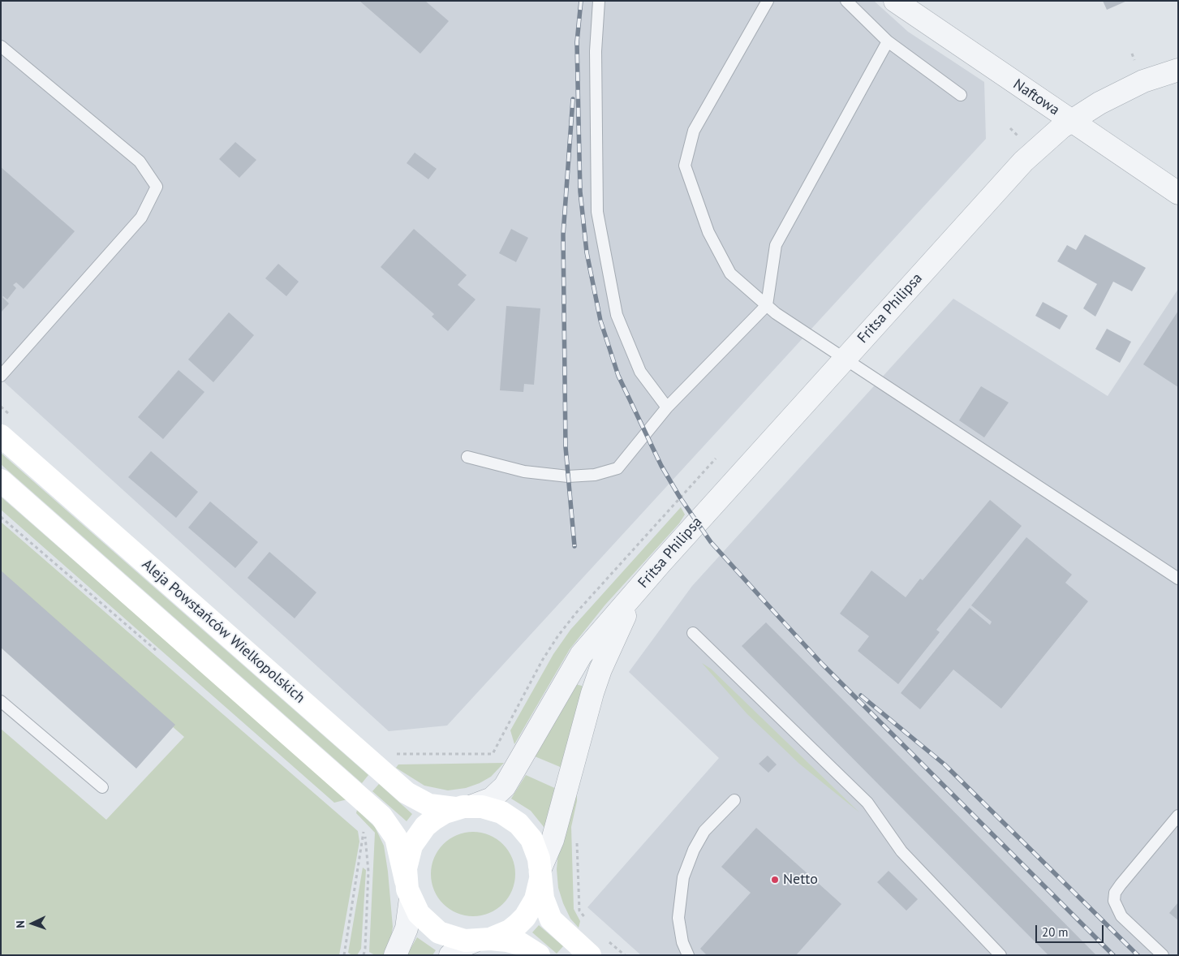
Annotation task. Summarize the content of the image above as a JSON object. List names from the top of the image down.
{
  "streets": {
    "main road": ["Aleja Powstańców Wielkopolskich"],
    "street": ["Naftowa", "Fritsa Philipsa"]
  },
  "crossings": [
    ["Naftowa", "Fritsa Philipsa"],
    ["Fritsa Philipsa", "Aleja Powstańców Wielkopolskich"]
  ],
  "places": ["Netto"],
  "scale_bar": "20 m",
  "north": "left"
}
